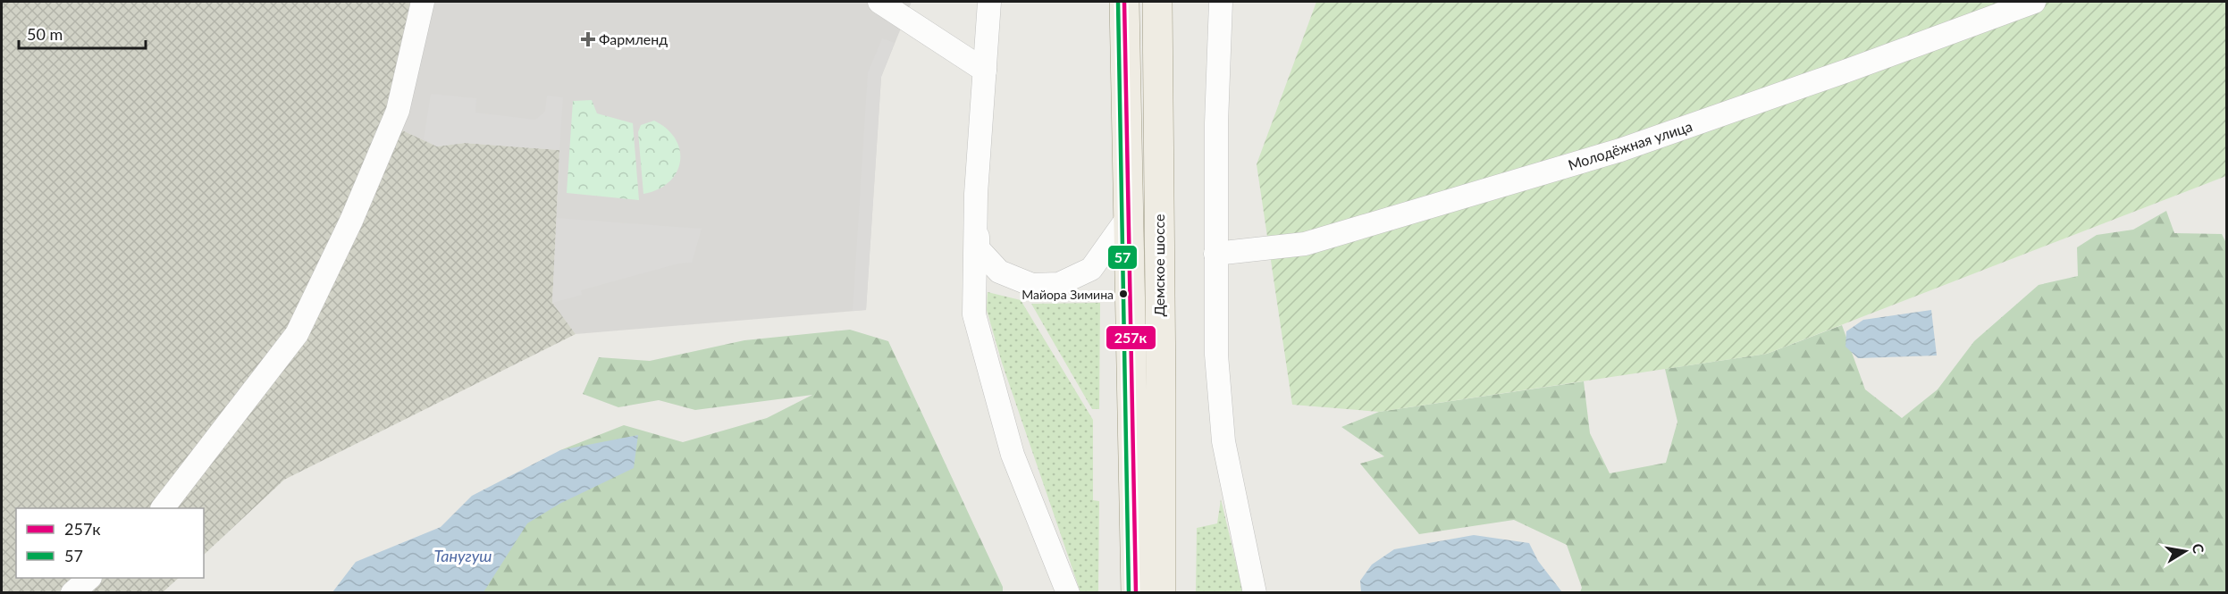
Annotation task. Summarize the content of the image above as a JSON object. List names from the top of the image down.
{
  "streets": {
    "main road": ["Демское шоссе"],
    "street": ["Молодёжная улица"]
  },
  "water": ["Танугуш"],
  "places": {
    "health": ["Фармленд"],
    "other": ["Майора Зимина"]
  },
  "lines": ["transit line 257к", "transit line 57"],
  "legend": ["257к", "57"],
  "scale_bar": "50 m",
  "north": "right"
}
